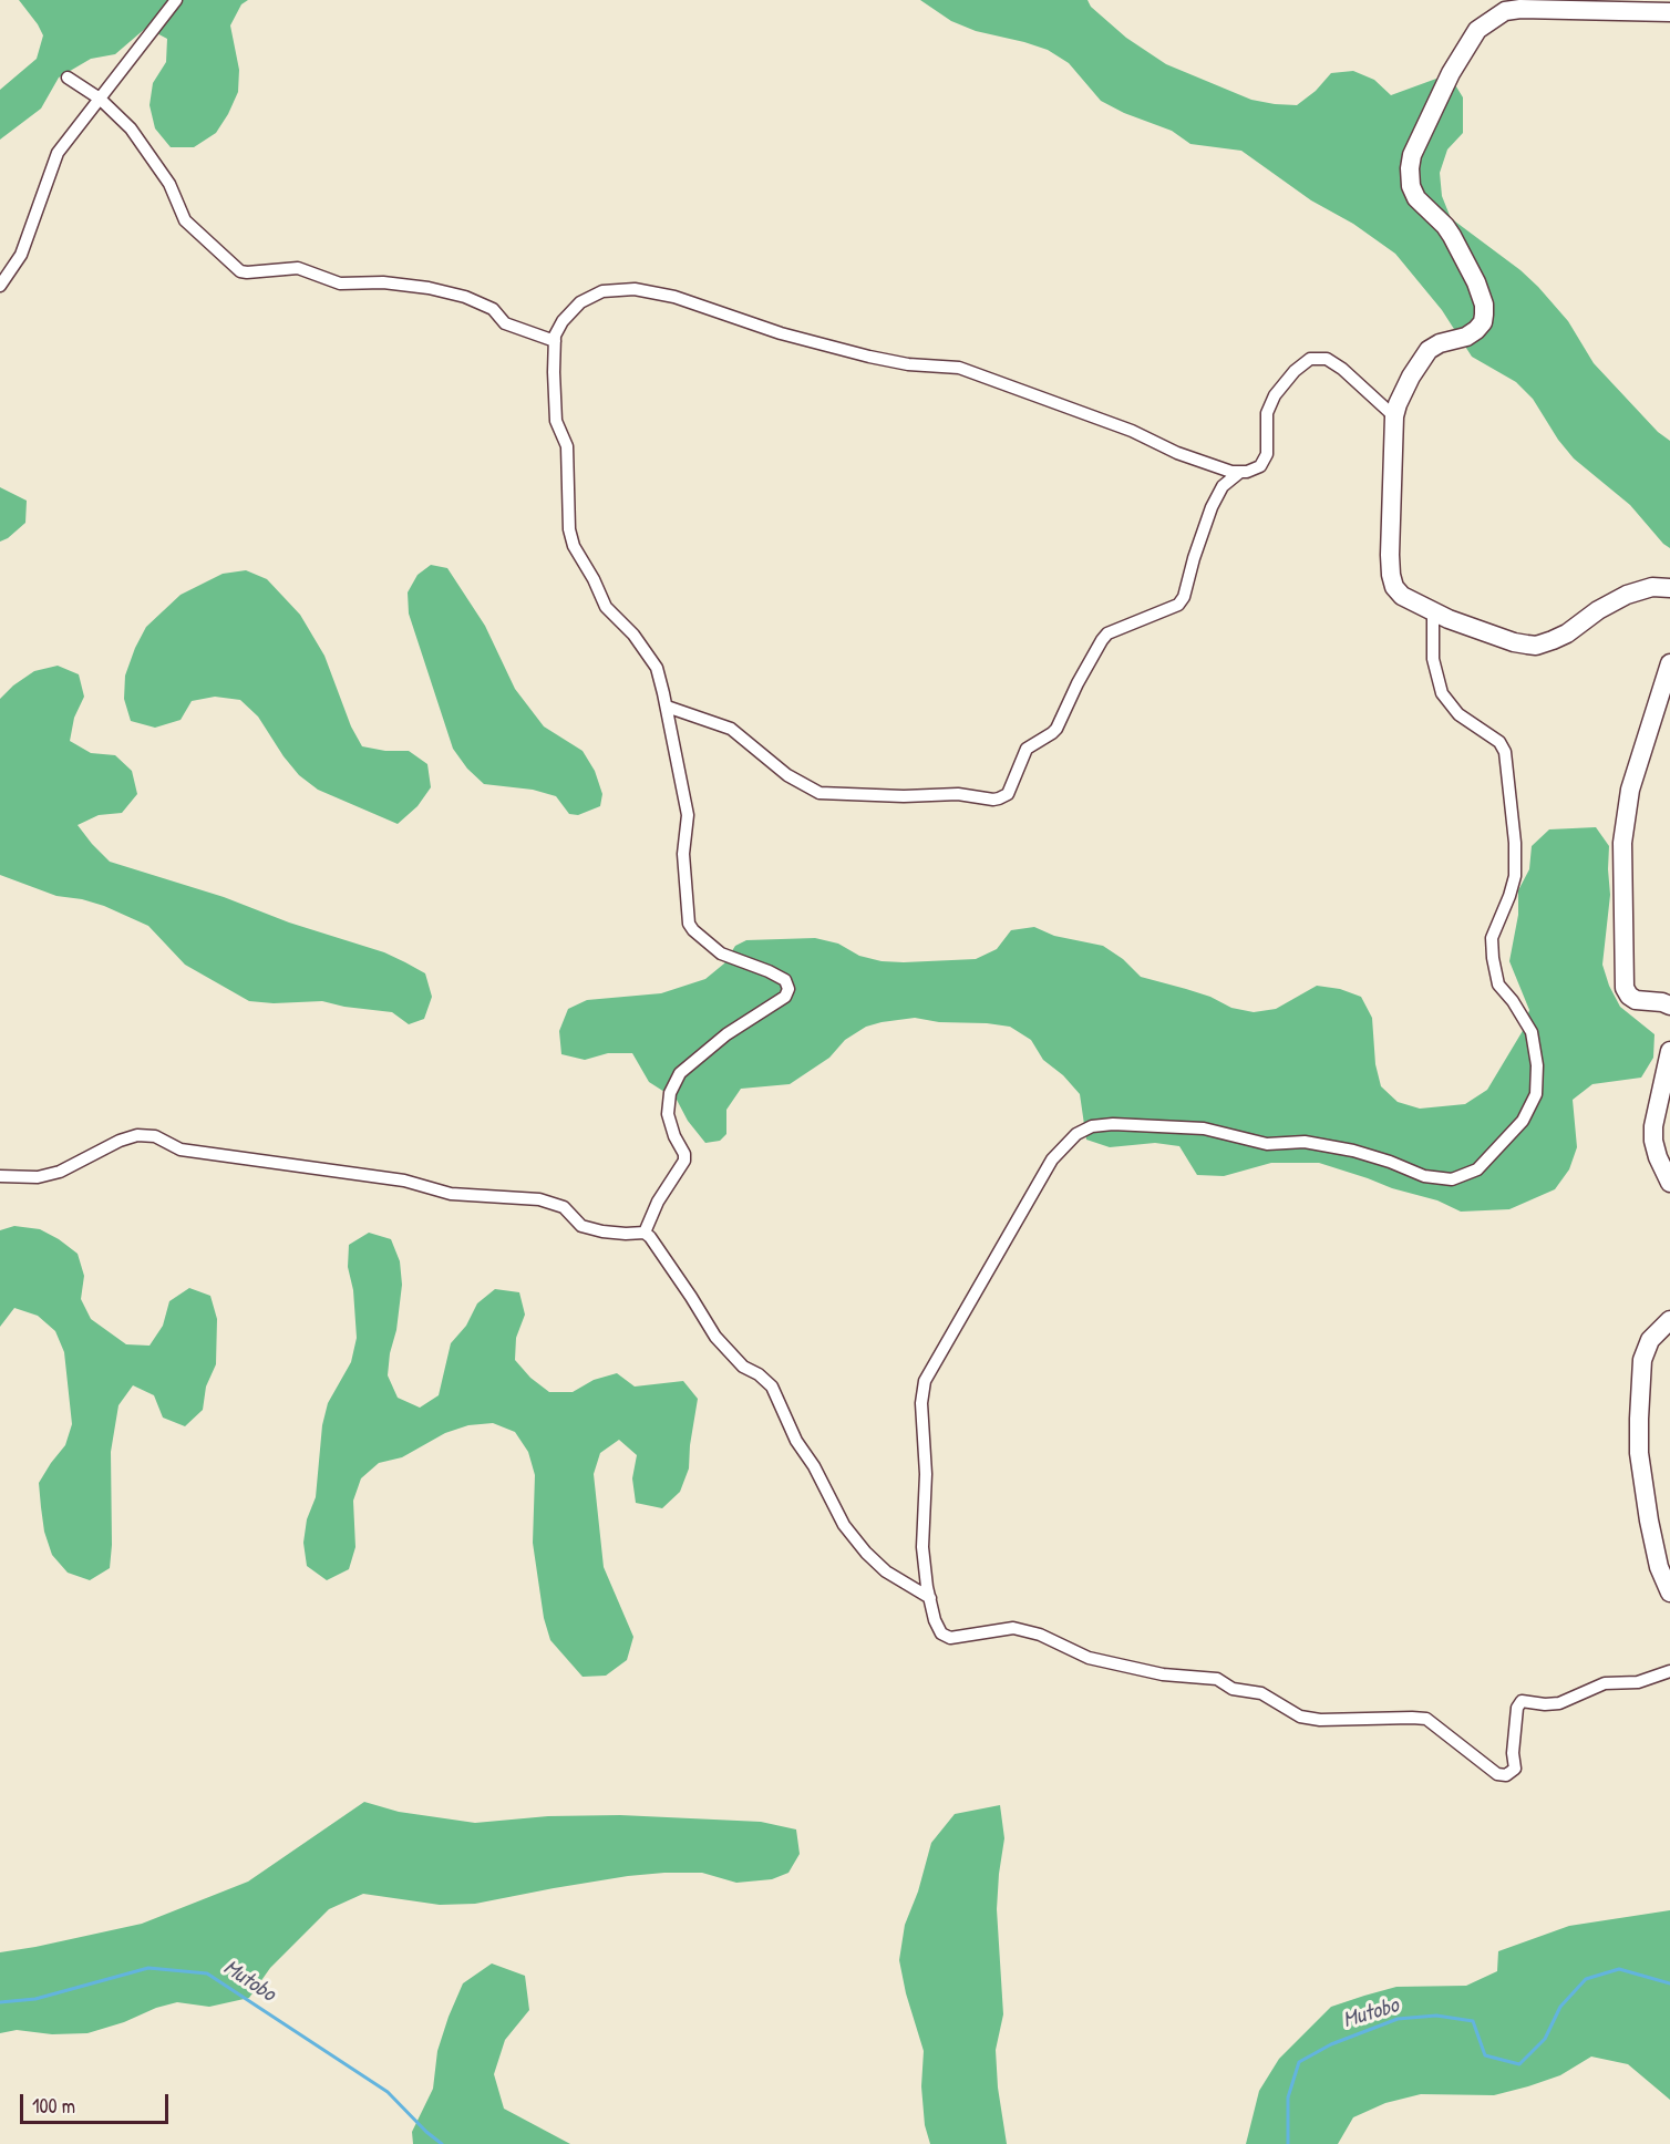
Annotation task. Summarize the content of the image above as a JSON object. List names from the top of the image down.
{
  "water": ["Mutobo"],
  "scale_bar": "100 m"
}
